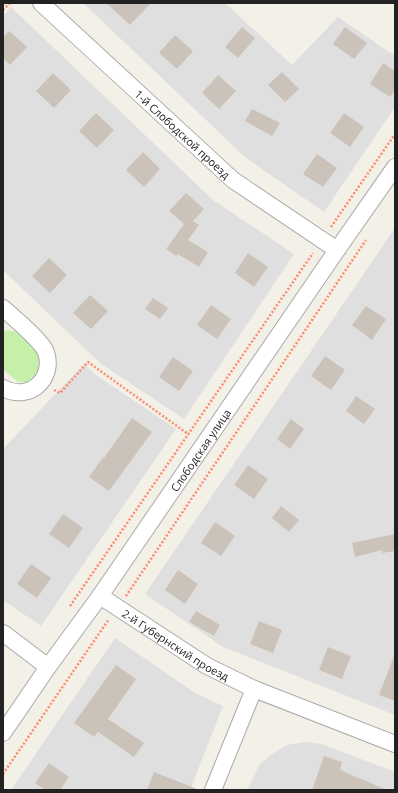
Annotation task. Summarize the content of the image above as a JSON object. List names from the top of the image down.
{
  "streets": {
    "street": ["1-й Слободской проезд", "Слободская улица", "2-й Губернский проезд"]
  },
  "crossings": [
    ["1-й Слободской проезд", "Слободская улица"],
    ["Слободская улица", "2-й Губернский проезд"]
  ]
}
